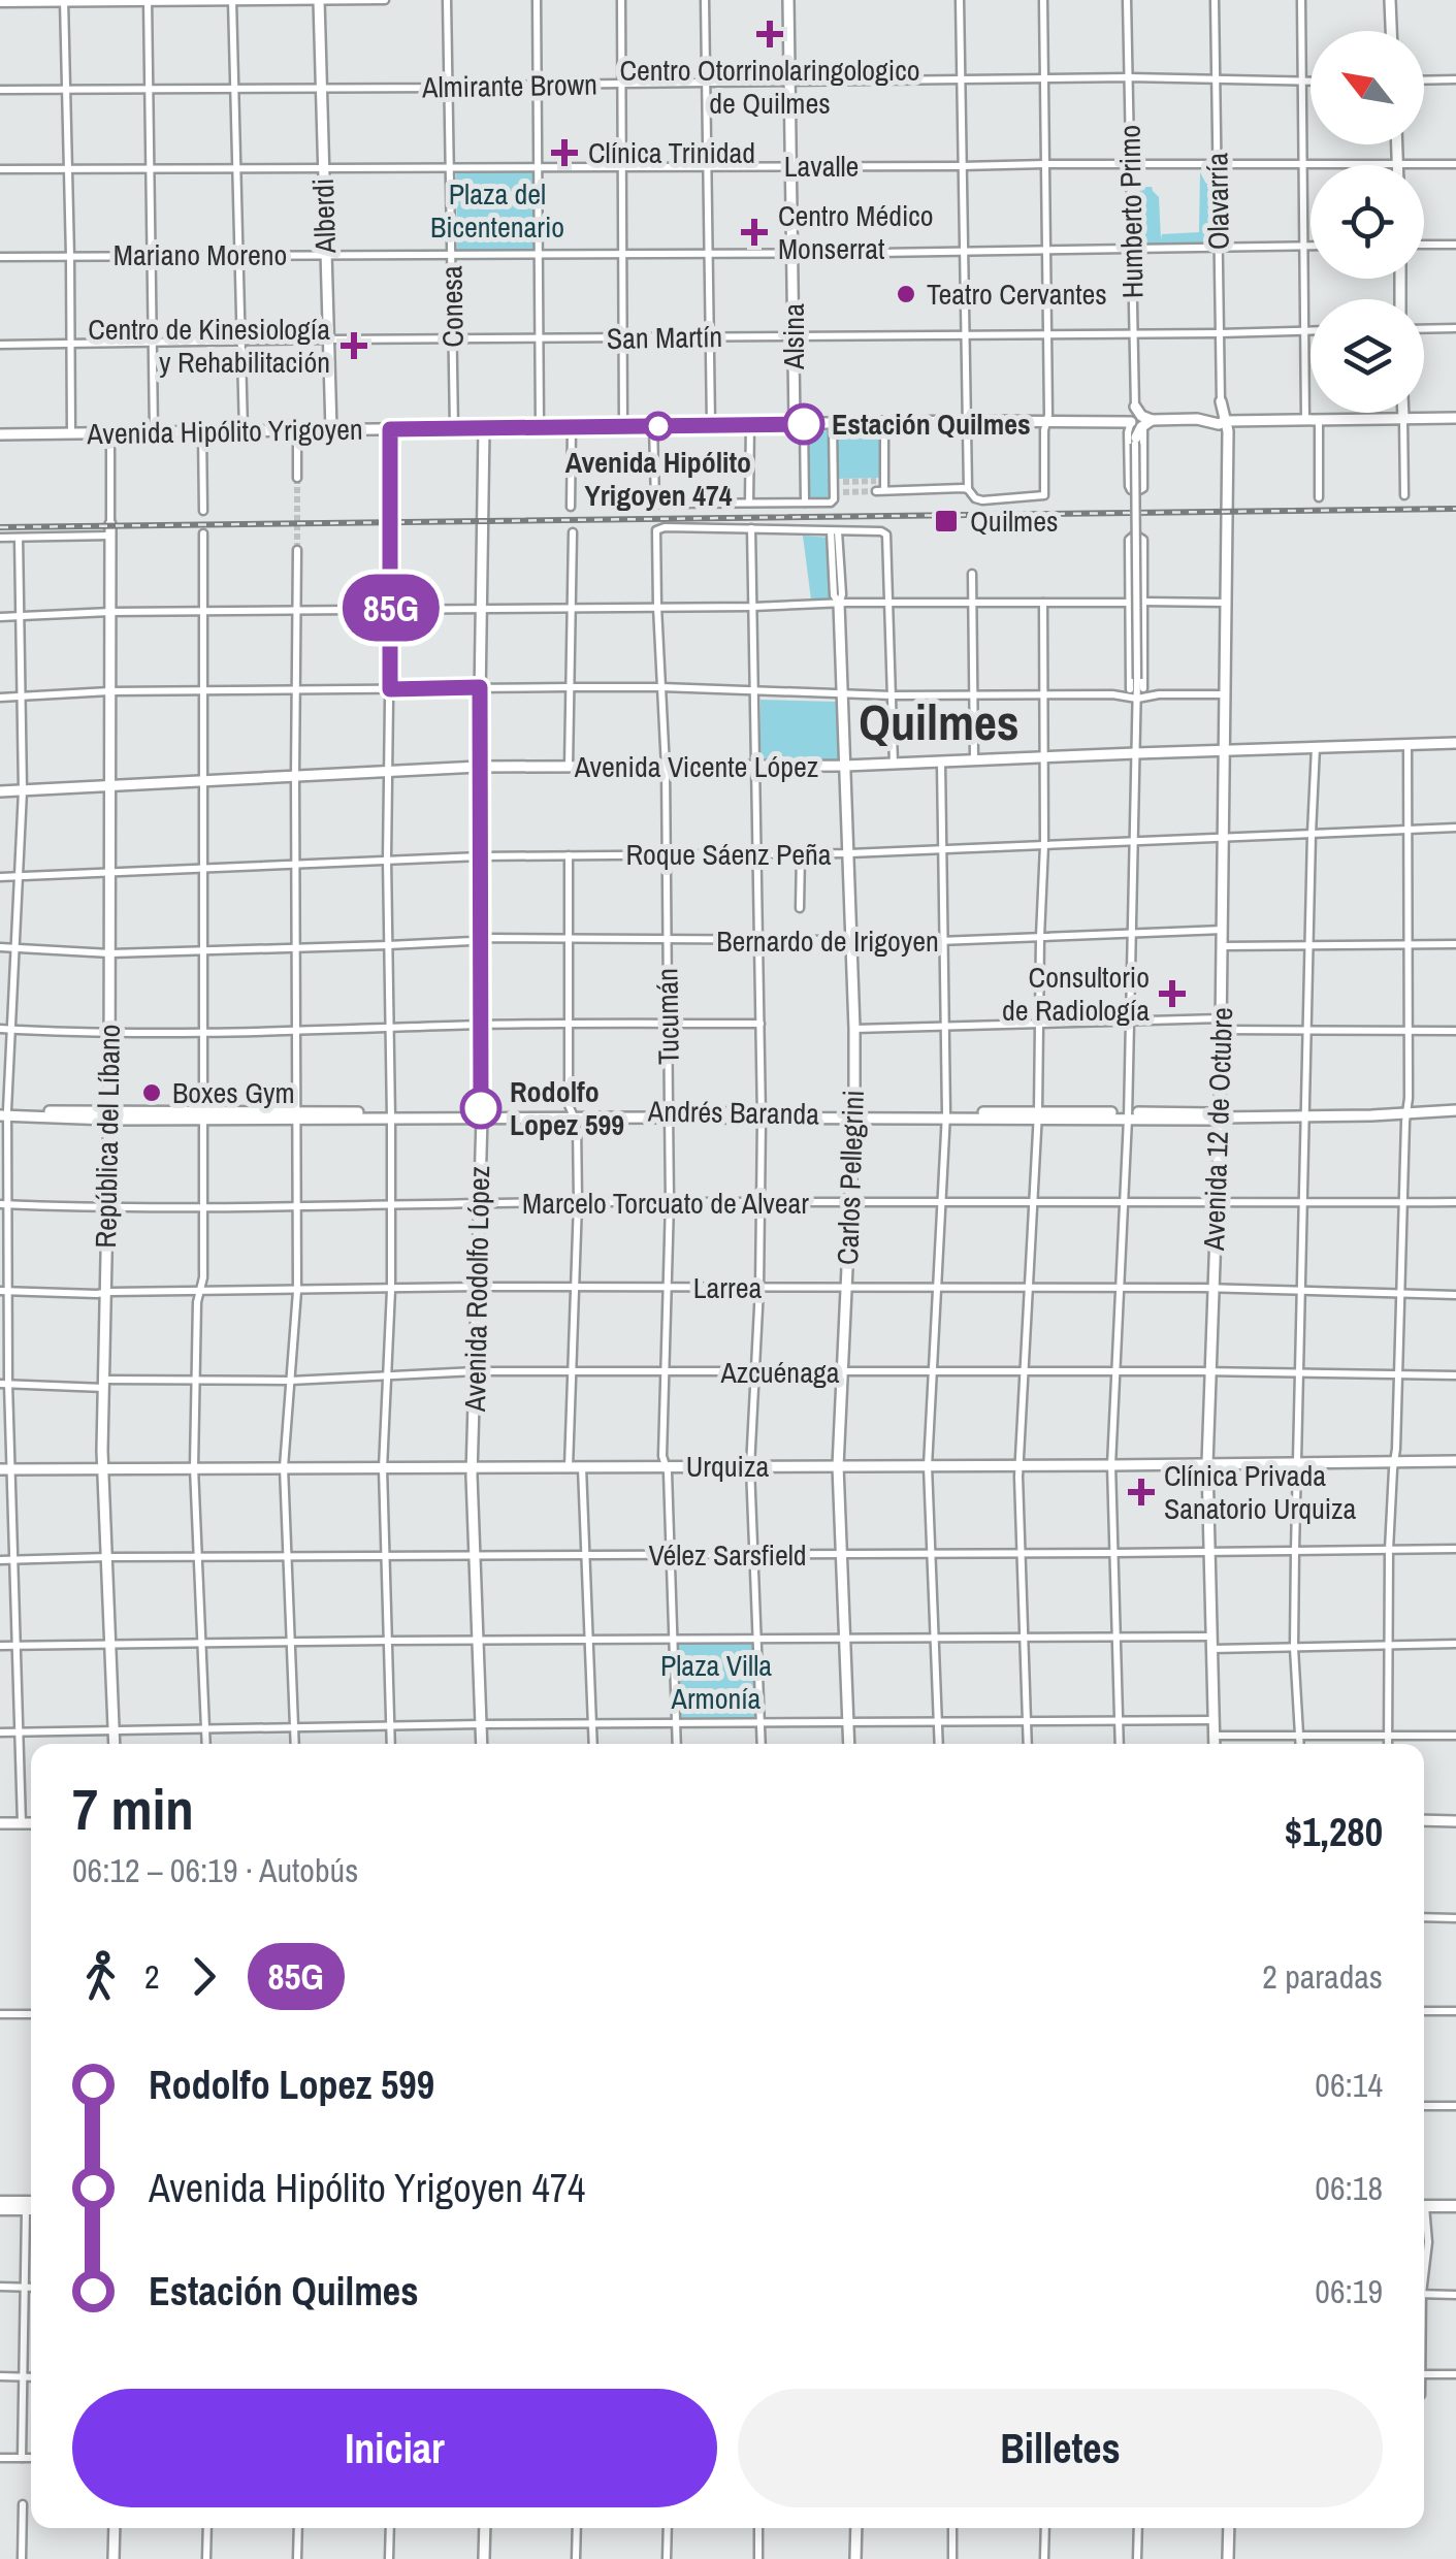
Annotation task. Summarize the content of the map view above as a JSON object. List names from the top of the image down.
{
  "streets": {
    "main road": [
      "Olavarría",
      "Humberto Primo",
      "Alberdi",
      "Alsina",
      "Avenida Hipólito Yrigoyen",
      "Avenida Vicente López",
      "Andrés Baranda",
      "Avenida 12 de Octubre",
      "República del Líbano",
      "Carlos Pellegrini",
      "Avenida Rodolfo López",
      "Urquiza"
    ],
    "street": [
      "Almirante Brown",
      "Lavalle",
      "Mariano Moreno",
      "Conesa",
      "San Martín",
      "Roque Sáenz Peña",
      "Bernardo de Irigoyen",
      "Tucumán",
      "Marcelo Torcuato de Alvear",
      "Larrea",
      "Azcuénaga",
      "Vélez Sarsfield"
    ]
  },
  "crossings": [
    ["Almirante Brown", "Olavarría"],
    ["Almirante Brown", "Humberto Primo"],
    ["Almirante Brown", "Alberdi"],
    ["Almirante Brown", "Conesa"],
    ["Almirante Brown", "Alsina"],
    ["Lavalle", "Olavarría"],
    ["Lavalle", "Humberto Primo"],
    ["Lavalle", "Alberdi"],
    ["Lavalle", "Conesa"],
    ["Lavalle", "Alsina"],
    ["Olavarría", "Mariano Moreno"],
    ["Olavarría", "San Martín"],
    ["Olavarría", "Avenida 12 de Octubre"],
    ["Humberto Primo", "Mariano Moreno"],
    ["Humberto Primo", "San Martín"],
    ["Humberto Primo", "Avenida Hipólito Yrigoyen"],
    ["Alberdi", "Mariano Moreno"],
    ["Alberdi", "San Martín"],
    ["Alberdi", "Avenida Hipólito Yrigoyen"],
    ["Mariano Moreno", "Conesa"],
    ["Mariano Moreno", "Alsina"],
    ["Conesa", "San Martín"],
    ["Conesa", "Avenida Hipólito Yrigoyen"],
    ["Alsina", "San Martín"],
    ["Alsina", "Avenida Hipólito Yrigoyen"],
    ["Avenida Hipólito Yrigoyen", "Avenida Rodolfo López"],
    ["Avenida Vicente López", "Tucumán"],
    ["Avenida Vicente López", "Avenida 12 de Octubre"],
    ["Avenida Vicente López", "República del Líbano"],
    ["Avenida Vicente López", "Carlos Pellegrini"],
    ["Avenida Vicente López", "Avenida Rodolfo López"],
    ["Roque Sáenz Peña", "Tucumán"],
    ["Roque Sáenz Peña", "Avenida 12 de Octubre"],
    ["Roque Sáenz Peña", "República del Líbano"],
    ["Roque Sáenz Peña", "Carlos Pellegrini"],
    ["Roque Sáenz Peña", "Avenida Rodolfo López"],
    ["Bernardo de Irigoyen", "Tucumán"],
    ["Bernardo de Irigoyen", "Avenida 12 de Octubre"],
    ["Bernardo de Irigoyen", "República del Líbano"],
    ["Bernardo de Irigoyen", "Carlos Pellegrini"],
    ["Bernardo de Irigoyen", "Avenida Rodolfo López"],
    ["Tucumán", "Andrés Baranda"],
    ["Tucumán", "Marcelo Torcuato de Alvear"],
    ["Tucumán", "Larrea"],
    ["Tucumán", "Azcuénaga"],
    ["Tucumán", "Urquiza"],
    ["Tucumán", "Vélez Sarsfield"],
    ["Andrés Baranda", "Avenida 12 de Octubre"],
    ["Andrés Baranda", "República del Líbano"],
    ["Andrés Baranda", "Carlos Pellegrini"],
    ["Andrés Baranda", "Avenida Rodolfo López"],
    ["Avenida 12 de Octubre", "Marcelo Torcuato de Alvear"],
    ["Avenida 12 de Octubre", "Larrea"],
    ["Avenida 12 de Octubre", "Azcuénaga"],
    ["Avenida 12 de Octubre", "Urquiza"],
    ["Avenida 12 de Octubre", "Vélez Sarsfield"],
    ["República del Líbano", "Marcelo Torcuato de Alvear"],
    ["República del Líbano", "Larrea"],
    ["República del Líbano", "Azcuénaga"],
    ["República del Líbano", "Urquiza"],
    ["República del Líbano", "Vélez Sarsfield"],
    ["Carlos Pellegrini", "Marcelo Torcuato de Alvear"],
    ["Carlos Pellegrini", "Larrea"],
    ["Carlos Pellegrini", "Azcuénaga"],
    ["Carlos Pellegrini", "Urquiza"],
    ["Carlos Pellegrini", "Vélez Sarsfield"],
    ["Marcelo Torcuato de Alvear", "Avenida Rodolfo López"],
    ["Larrea", "Avenida Rodolfo López"],
    ["Avenida Rodolfo López", "Azcuénaga"],
    ["Avenida Rodolfo López", "Urquiza"],
    ["Avenida Rodolfo López", "Vélez Sarsfield"]
  ],
  "districts": ["Quilmes"],
  "parks": ["Plaza del Bicentenario", "Plaza Villa Armonía"],
  "places": {
    "health": [
      "Centro Otorrinolaringologico de Quilmes",
      "Clínica Trinidad",
      "Centro Médico Monserrat",
      "Centro de Kinesiología y Rehabilitación",
      "Consultorio de Radiología",
      "Clínica Privada Sanatorio Urquiza"
    ],
    "other": [
      "Teatro Cervantes",
      "Estación Quilmes",
      "Avenida Hipólito Yrigoyen 474",
      "Boxes Gym",
      "Rodolfo Lopez 599"
    ],
    "transit": ["Quilmes"]
  },
  "lines": ["bus line 85G"],
  "north": "top left",
  "page": {
    "on_map": "85G",
    "heading": ["7 min", "06:12 – 06:19 · Autobús", "$1,280"],
    "legs": ["2", "85G", "2 paradas"],
    "list": [
      {
        "name": "Rodolfo Lopez 599",
        "value": "06:14"
      },
      {
        "name": "Avenida Hipólito Yrigoyen 474",
        "value": "06:18"
      },
      {
        "name": "Estación Quilmes",
        "value": "06:19"
      }
    ],
    "buttons": ["Iniciar", "Billetes"]
  }
}
